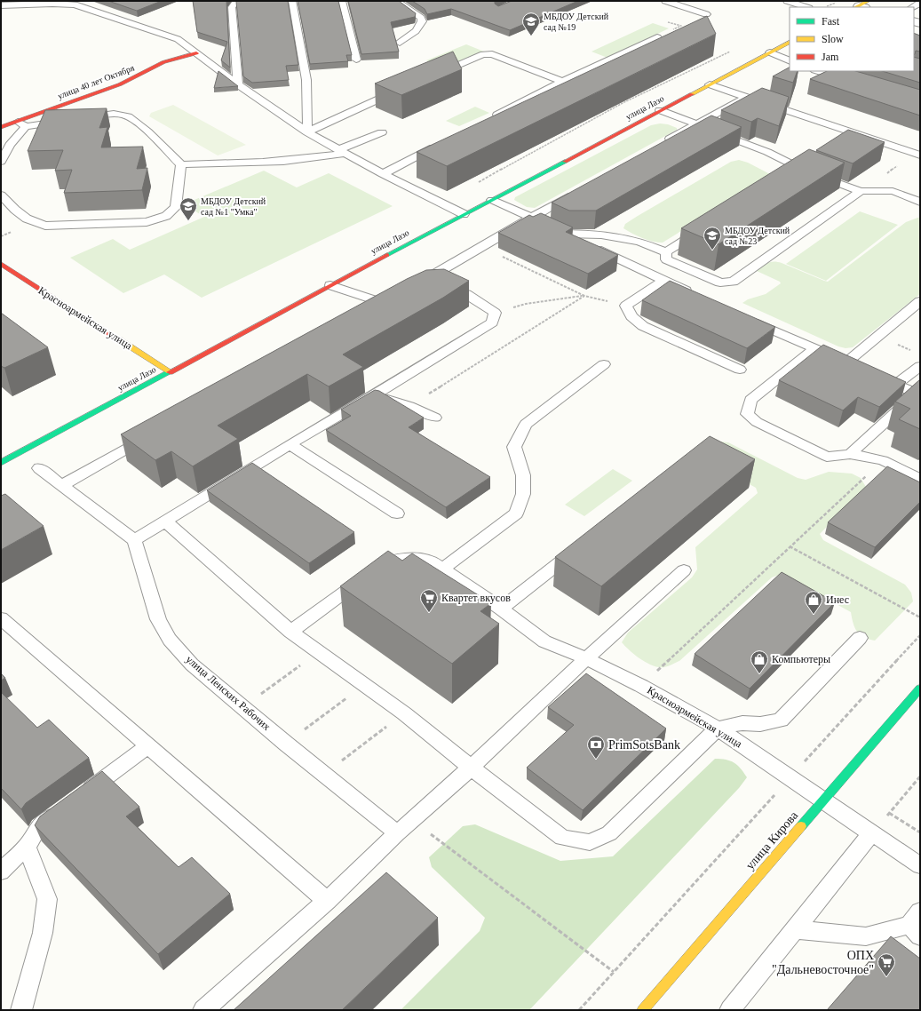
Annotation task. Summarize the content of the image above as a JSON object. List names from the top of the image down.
{
  "streets": {
    "main road": [
      "улица 40 лет Октября",
      "улица Лазо",
      "Красноармейская улица",
      "улица Кирова"
    ],
    "lane": ["улица Ленских Рабочих"]
  },
  "crossings": [
    ["улица Лазо", "Красноармейская улица"],
    ["Красноармейская улица", "улица Кирова"]
  ],
  "places": {
    "school or university": ["МБДОУ Детский сад №19", "МБДОУ Детский сад №1 \"Умка\"", "МБДОУ Детский сад №23"],
    "supermarket": ["Квартет вкусов", "ОПХ \"Дальневосточное\""],
    "shop": ["Инес", "Компьютеры"],
    "bank": ["PrimSotsBank"]
  },
  "legend": ["Fast", "Slow", "Jam"]
}
